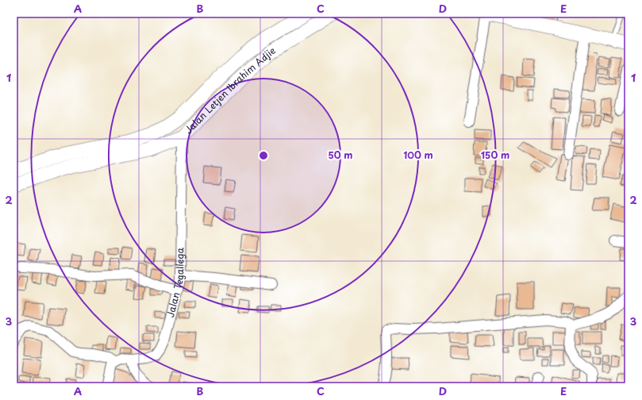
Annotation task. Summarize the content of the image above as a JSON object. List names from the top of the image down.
{
  "streets": {
    "street": ["Jalan Letjen Ibrahim Adjie", "Jalan Tegallega"]
  },
  "crossings": [
    ["Jalan Letjen Ibrahim Adjie", "Jalan Tegallega"]
  ],
  "grid": {
    "columns": [
      "A",
      "B",
      "C",
      "D",
      "E"
    ],
    "rows": ["1", "2", "3"]
  },
  "rings": ["50 m", "100 m", "150 m"]
}
